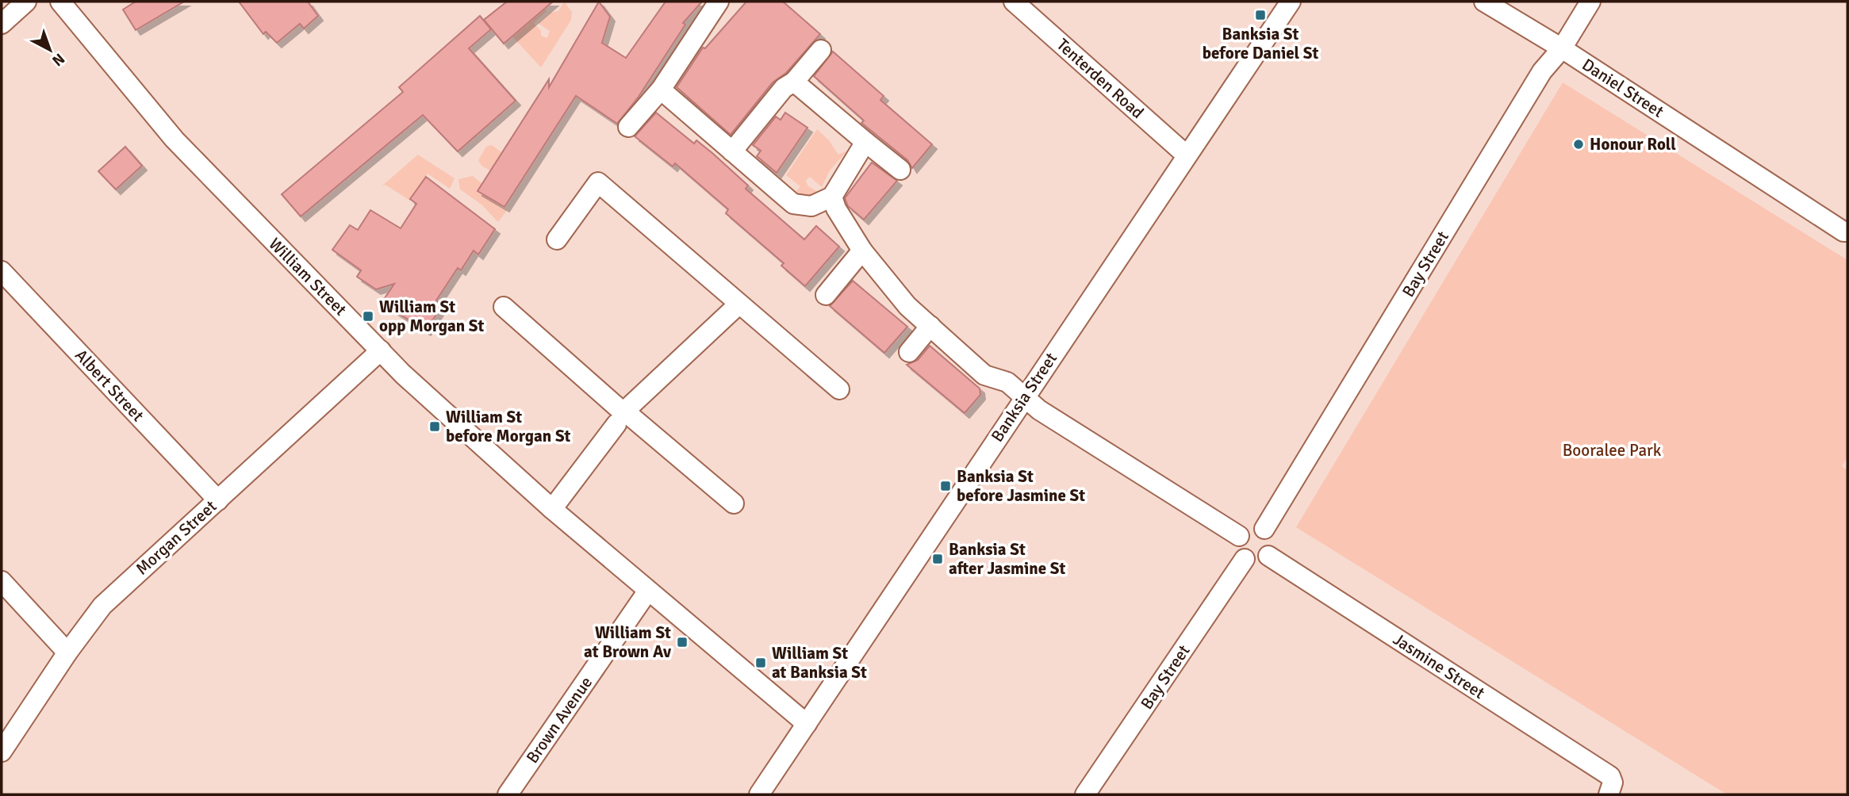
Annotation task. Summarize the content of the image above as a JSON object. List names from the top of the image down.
{
  "streets": {
    "street": [
      "Tenterden Road",
      "Daniel Street",
      "Bay Street",
      "William Street",
      "Albert Street",
      "Banksia Street",
      "Morgan Street",
      "Jasmine Street",
      "Brown Avenue"
    ]
  },
  "crossings": [
    ["Tenterden Road", "Banksia Street"],
    ["Daniel Street", "Bay Street"],
    ["Bay Street", "Jasmine Street"],
    ["William Street", "Banksia Street"],
    ["William Street", "Morgan Street"],
    ["William Street", "Brown Avenue"],
    ["Albert Street", "Morgan Street"]
  ],
  "parks": ["Booralee Park"],
  "places": {
    "transit": [
      "Banksia St before Daniel St",
      "William St opp Morgan St",
      "William St before Morgan St",
      "Banksia St before Jasmine St",
      "Banksia St after Jasmine St",
      "William St at Brown Av",
      "William St at Banksia St"
    ],
    "other": ["Honour Roll"]
  },
  "north": "bottom right"
}
